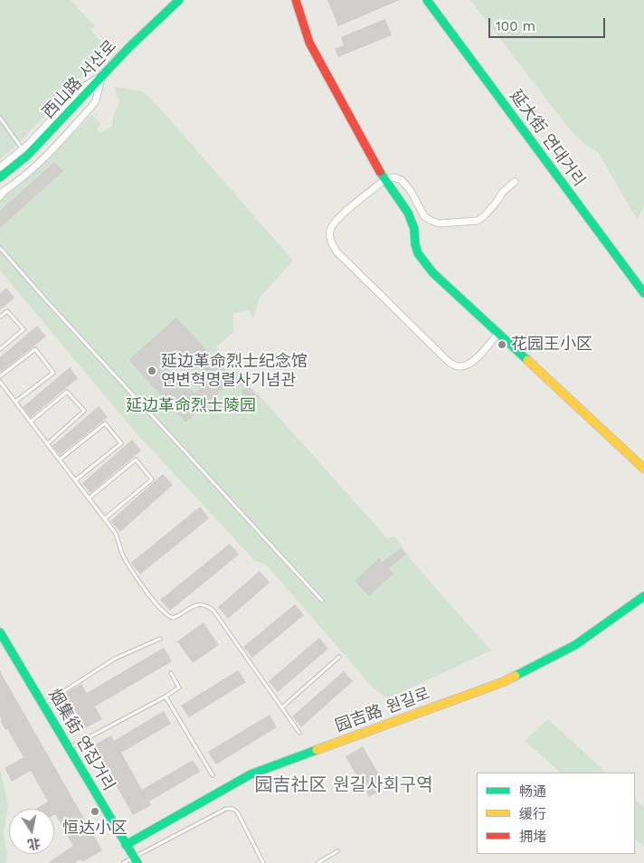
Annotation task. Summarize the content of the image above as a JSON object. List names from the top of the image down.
{
  "streets": {
    "street": [
      "西山路 서산로",
      "延大街 연대거리",
      "园吉路 원길로",
      "烟集街 연집거리"
    ]
  },
  "crossings": [
    ["园吉路 원길로", "烟集街 연집거리"]
  ],
  "districts": ["园吉社区 원길사회구역"],
  "parks": ["延边革命烈士陵园"],
  "places": ["花园王小区", "延边革命烈士纪念馆 연변혁명렬사기념관", "恒达小区"],
  "legend": ["畅通", "缓行", "拥堵"],
  "scale_bar": "100 m",
  "north": "bottom"
}
